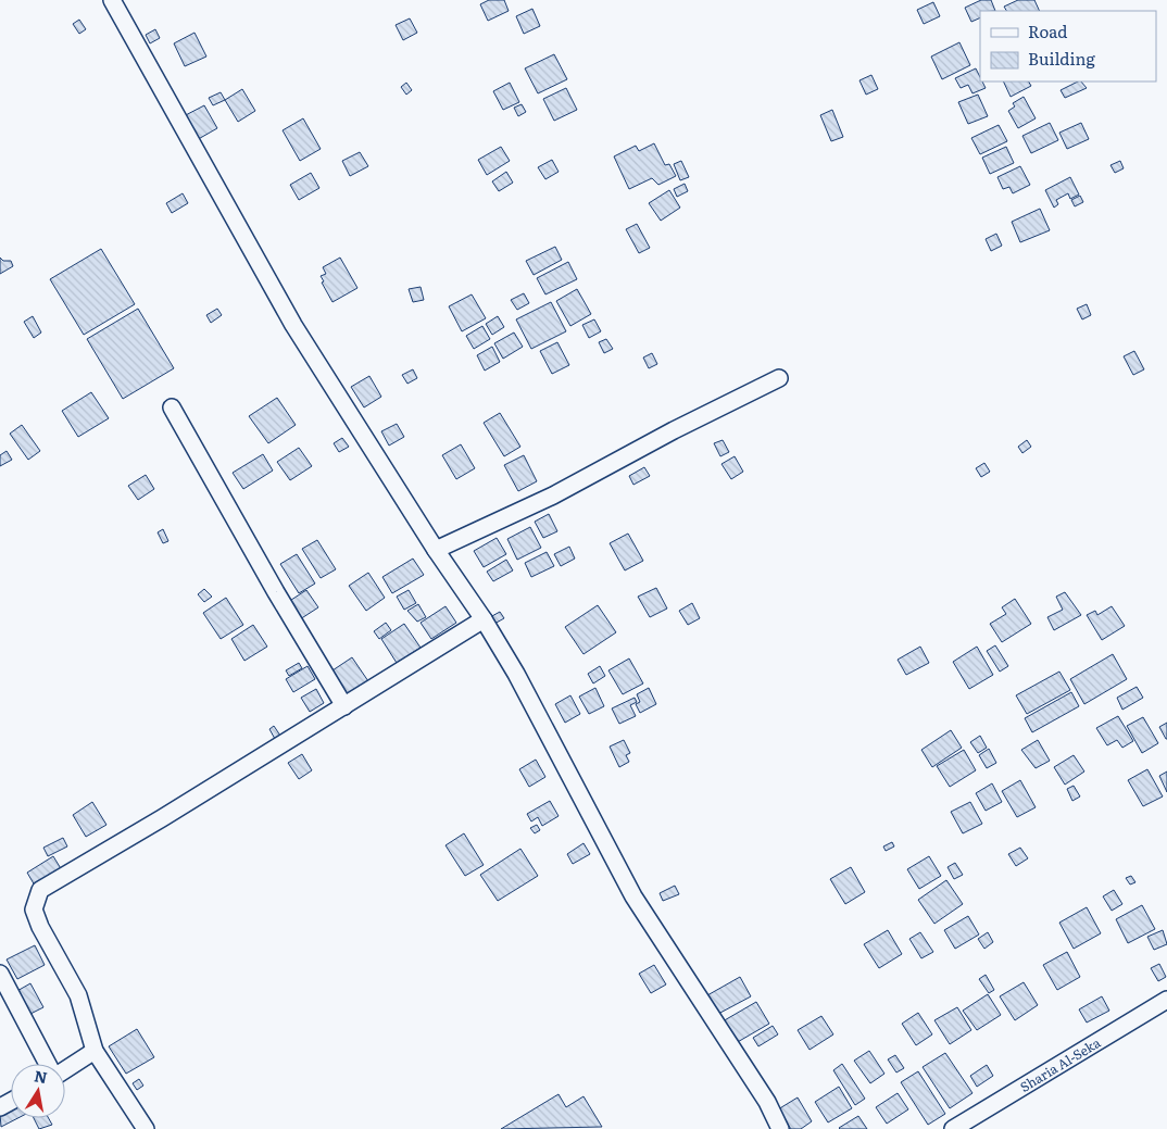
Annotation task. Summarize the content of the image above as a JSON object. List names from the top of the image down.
{
  "streets": {
    "street": ["Sharia Al-Seka"]
  },
  "legend": ["Road", "Building"],
  "north": "top"
}
